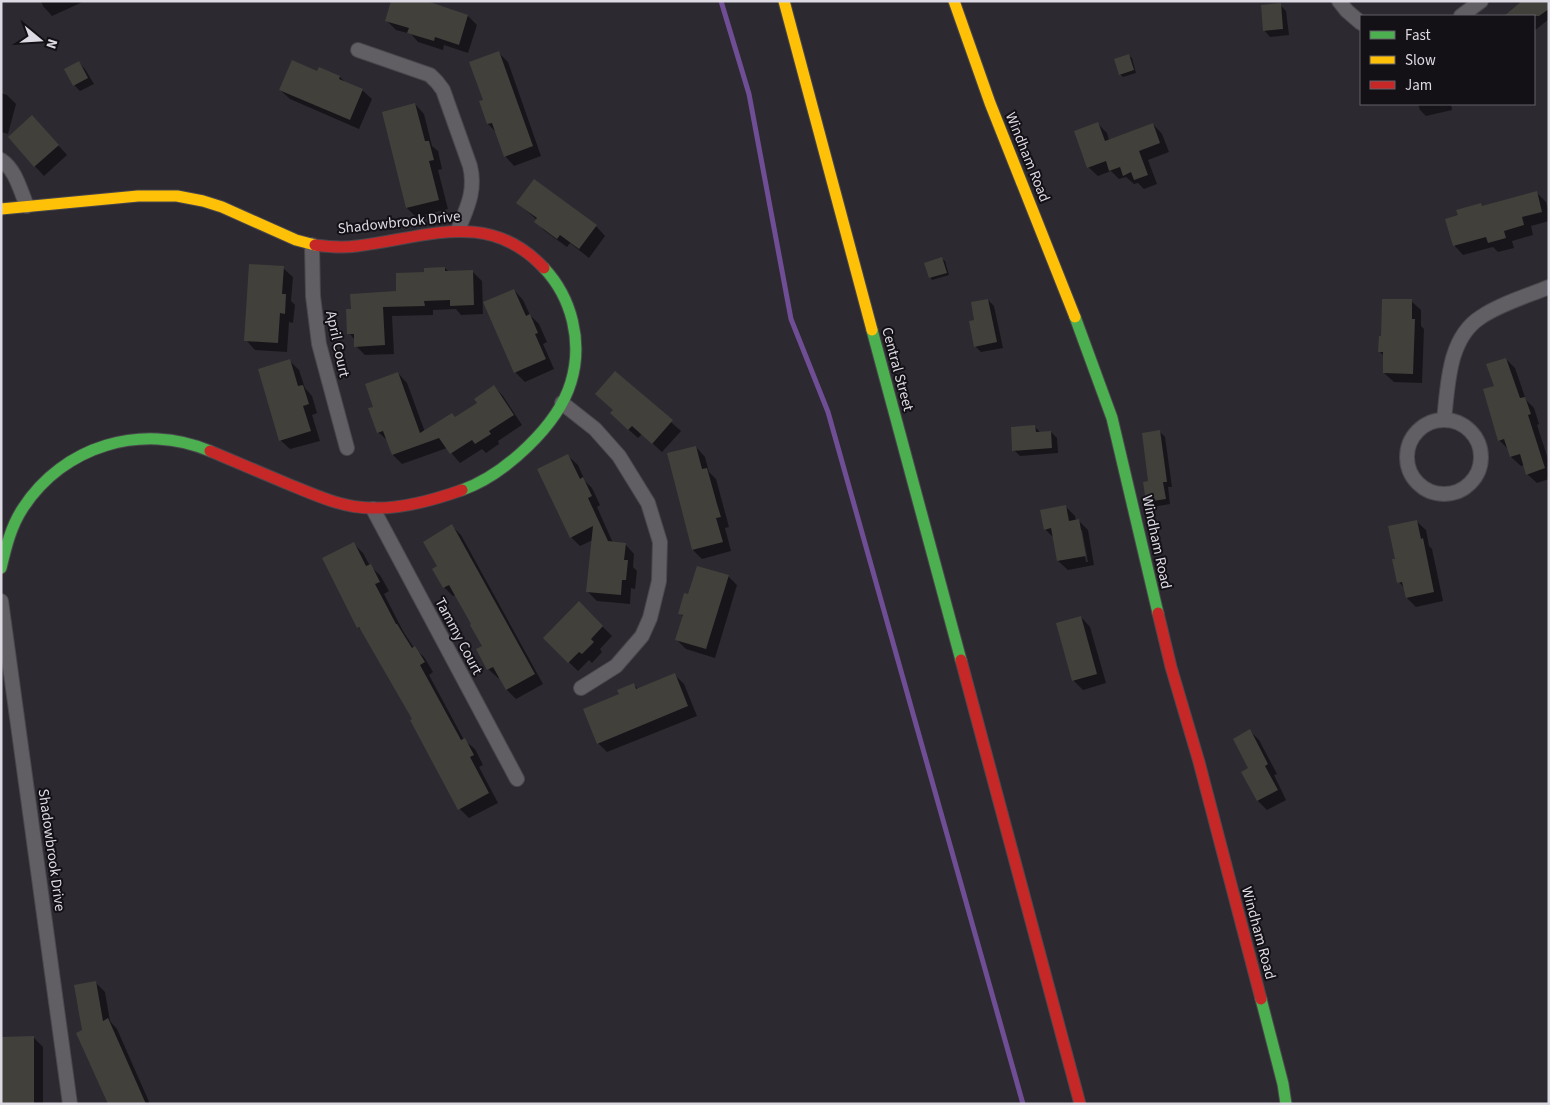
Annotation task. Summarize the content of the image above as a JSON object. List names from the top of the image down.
{
  "streets": {
    "street": [
      "Windham Road",
      "Shadowbrook Drive",
      "April Court",
      "Central Street",
      "Tammy Court"
    ]
  },
  "crossings": [
    ["Shadowbrook Drive", "April Court"],
    ["Shadowbrook Drive", "Tammy Court"]
  ],
  "legend": ["Fast", "Slow", "Jam"],
  "north": "right"
}
